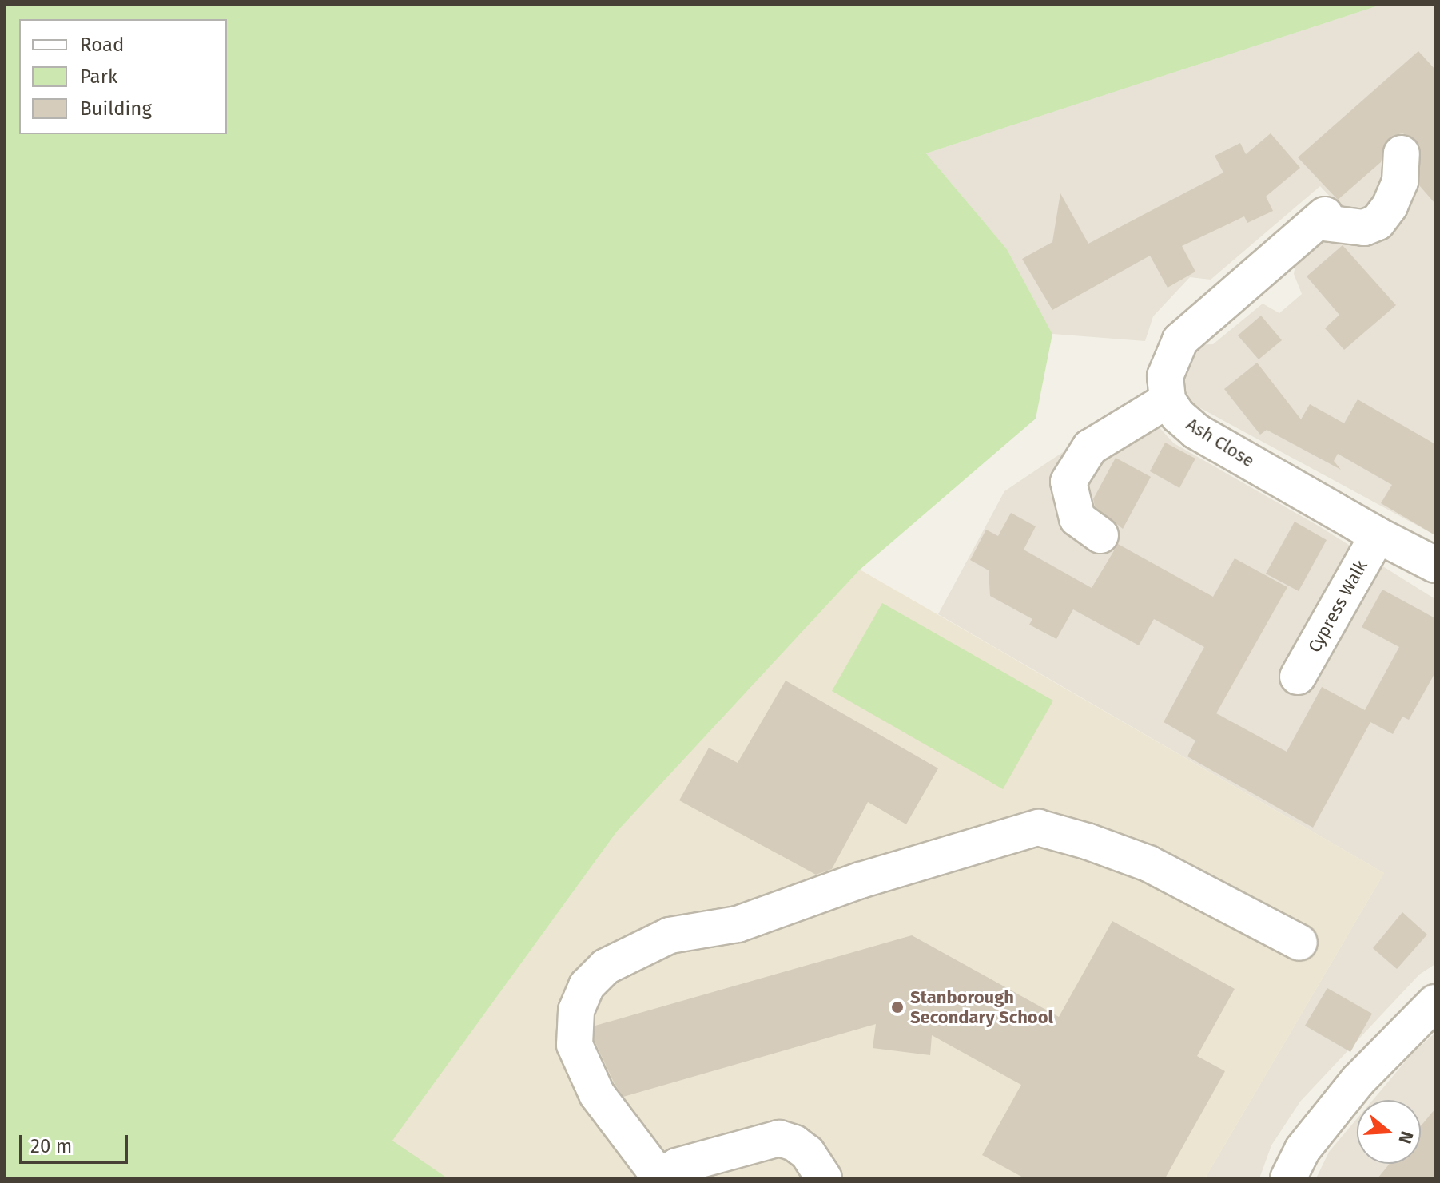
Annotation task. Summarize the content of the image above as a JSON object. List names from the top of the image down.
{
  "streets": {
    "street": ["Ash Close", "Cypress Walk"]
  },
  "crossings": [
    ["Ash Close", "Cypress Walk"]
  ],
  "places": ["Stanborough Secondary School"],
  "legend": ["Road", "Park", "Building"],
  "scale_bar": "20 m",
  "north": "right"
}
